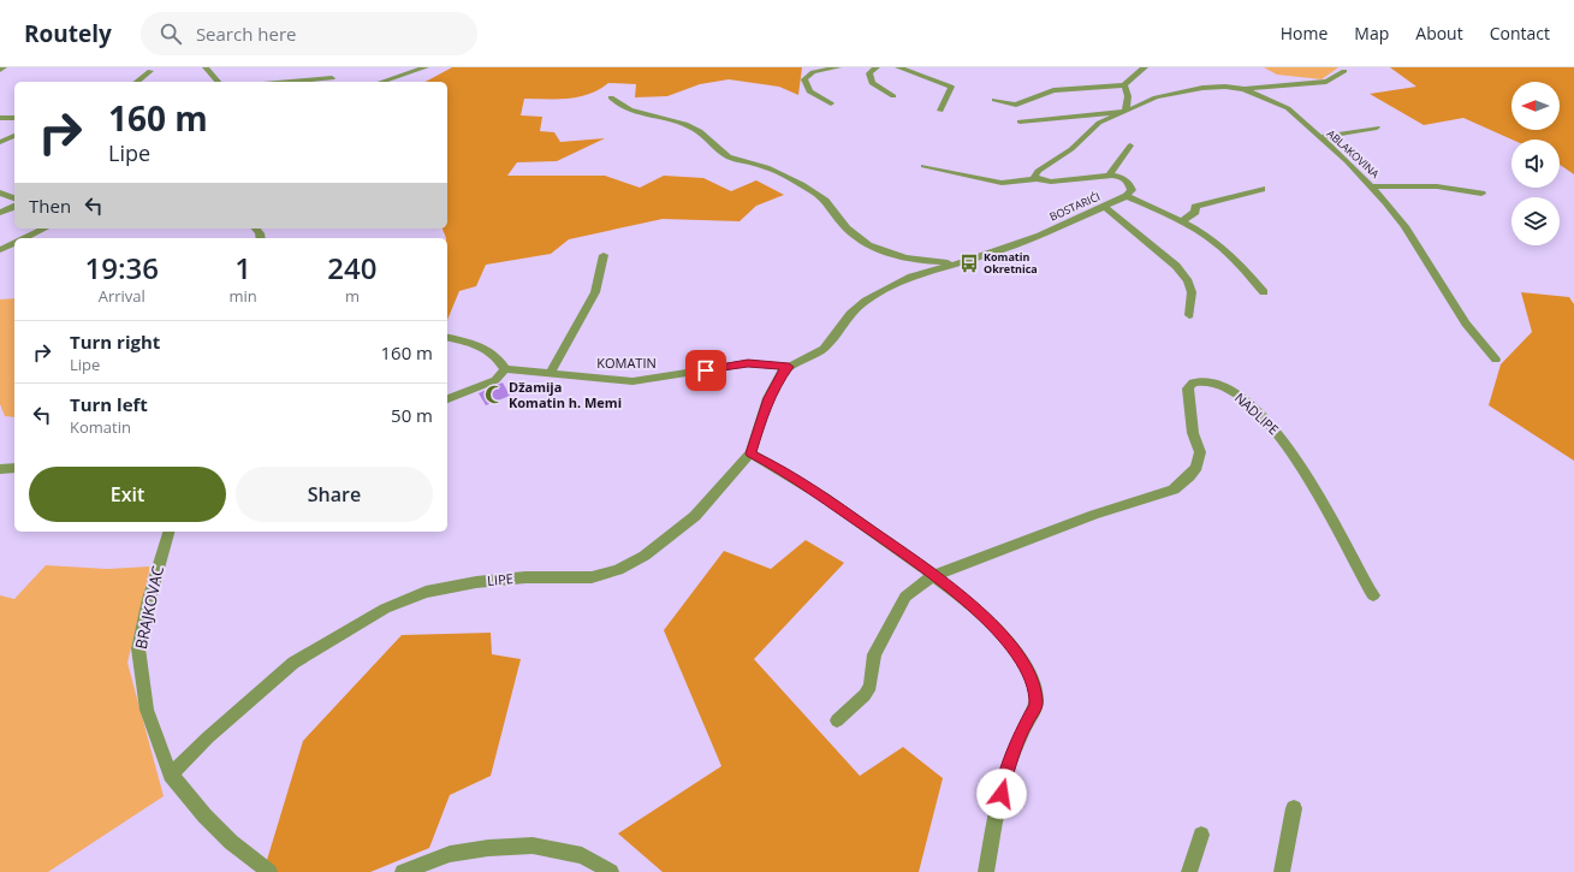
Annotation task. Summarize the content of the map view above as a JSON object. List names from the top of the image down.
{
  "streets": {
    "street": [
      "ABLAKOVINA",
      "BOSTARIĆI",
      "KOMATIN",
      "NADLIPE",
      "LIPE",
      "BRAJKOVAC"
    ]
  },
  "crossings": [
    ["BOSTARIĆI", "KOMATIN"],
    ["BOSTARIĆI", "LIPE"],
    ["KOMATIN", "LIPE"],
    ["LIPE", "BRAJKOVAC"]
  ],
  "places": {
    "bus stop": ["Komatin Okretnica"],
    "mosque": ["Džamija Komatin h. Memi"]
  },
  "north": "left",
  "page": {
    "header": "Routely",
    "search": "Search here",
    "nav": [
      "Home",
      "Map",
      "About",
      "Contact"
    ],
    "turn": ["160 m", "Lipe"],
    "then": "Then",
    "eta": [
      "19:36",
      "Arrival",
      "1",
      "min",
      "240",
      "m"
    ],
    "list": [
      {
        "name": "Turn right",
        "note": "Lipe",
        "value": "160 m"
      },
      {
        "name": "Turn left",
        "note": "Komatin",
        "value": "50 m"
      }
    ],
    "buttons": ["Exit", "Share"]
  }
}
